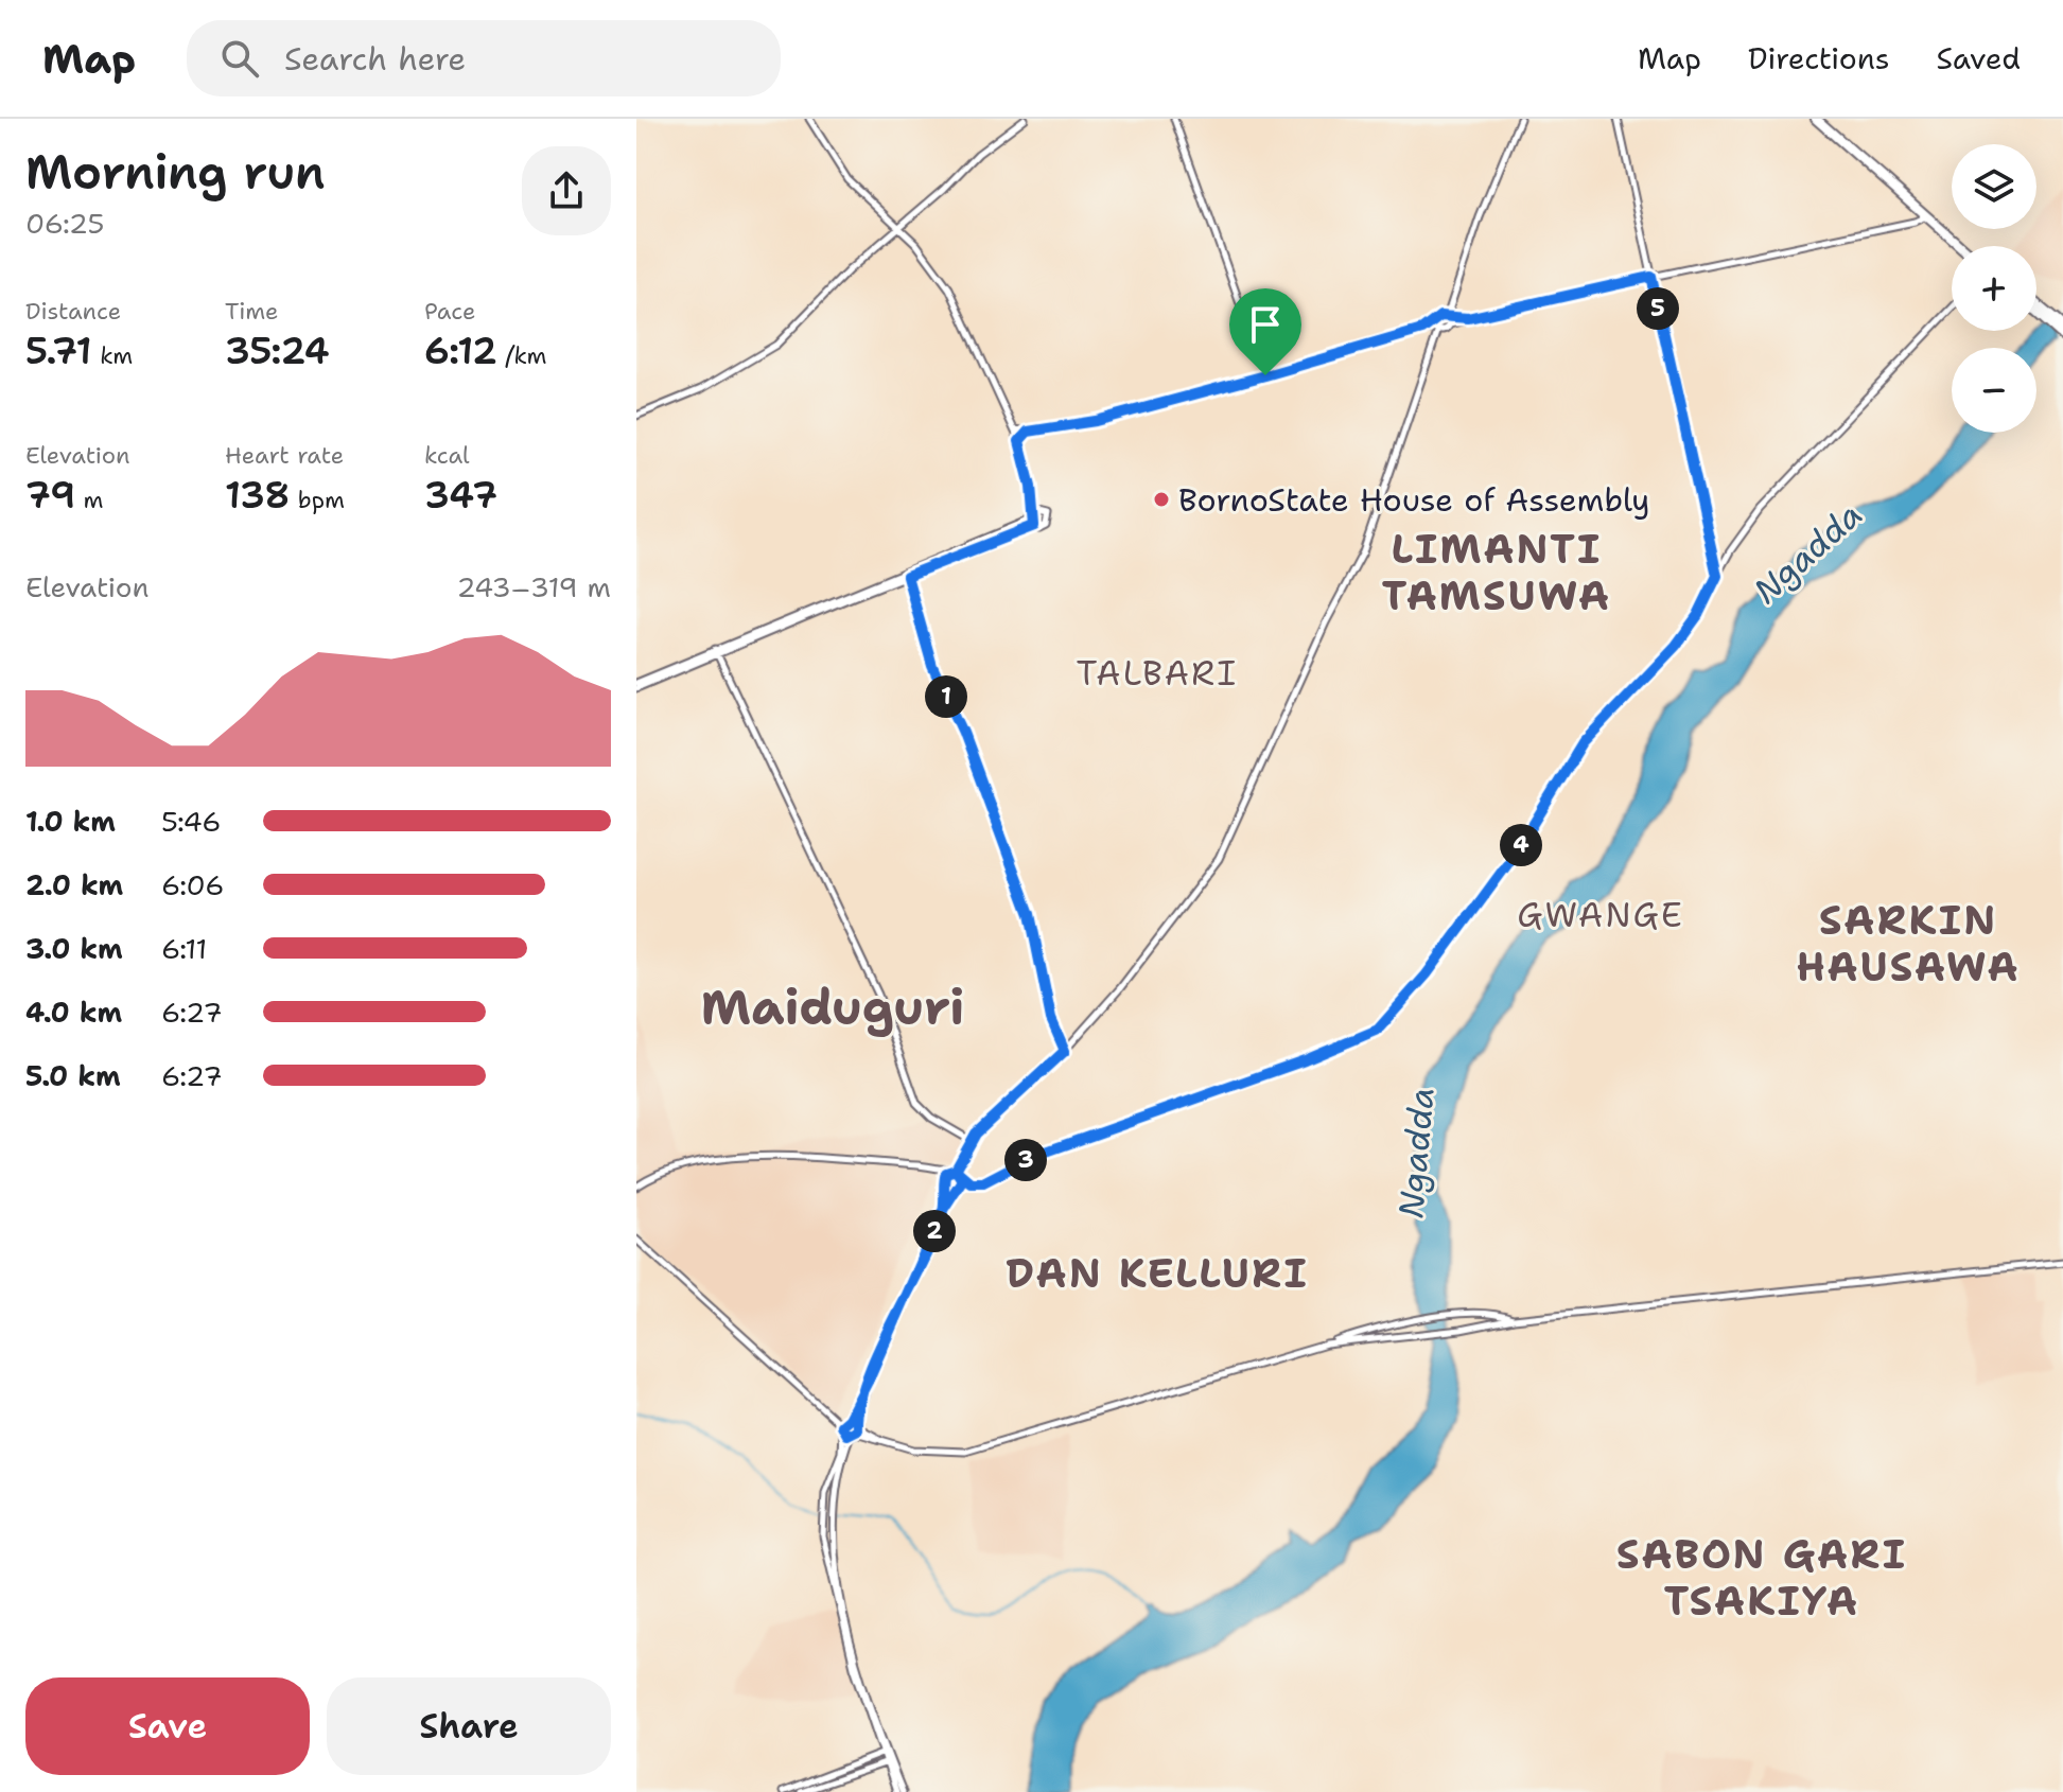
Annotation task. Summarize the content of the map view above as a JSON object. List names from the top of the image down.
{
  "districts": [
    "LIMANTI TAMSUWA",
    "TALBARI",
    "GWANGE",
    "SARKIN HAUSAWA",
    "Maiduguri",
    "DAN KELLURI",
    "SABON GARI TSAKIYA"
  ],
  "water": ["Ngadda"],
  "places": ["BornoState House of Assembly"],
  "page": {
    "header": "Map",
    "search": "Search here",
    "nav": ["Map", "Directions", "Saved"],
    "heading": ["Morning run", "06:25"],
    "map_buttons": ["+", "−"],
    "stats": [
      ["Distance", "5.71 km"],
      ["Time", "35:24"],
      ["Pace", "6:12 /km"],
      ["Elevation", "79 m"],
      ["Heart rate", "138 bpm"],
      ["kcal", "347"]
    ],
    "pins": [
      "5",
      "1",
      "4",
      "3",
      "2"
    ],
    "chart": ["Elevation", "243–319 m"],
    "list": [
      {
        "name": "1.0 km",
        "note": "5:46"
      },
      {
        "name": "2.0 km",
        "note": "6:06"
      },
      {
        "name": "3.0 km",
        "note": "6:11"
      },
      {
        "name": "4.0 km",
        "note": "6:27"
      },
      {
        "name": "5.0 km",
        "note": "6:27"
      }
    ],
    "buttons": ["Save", "Share"]
  }
}
